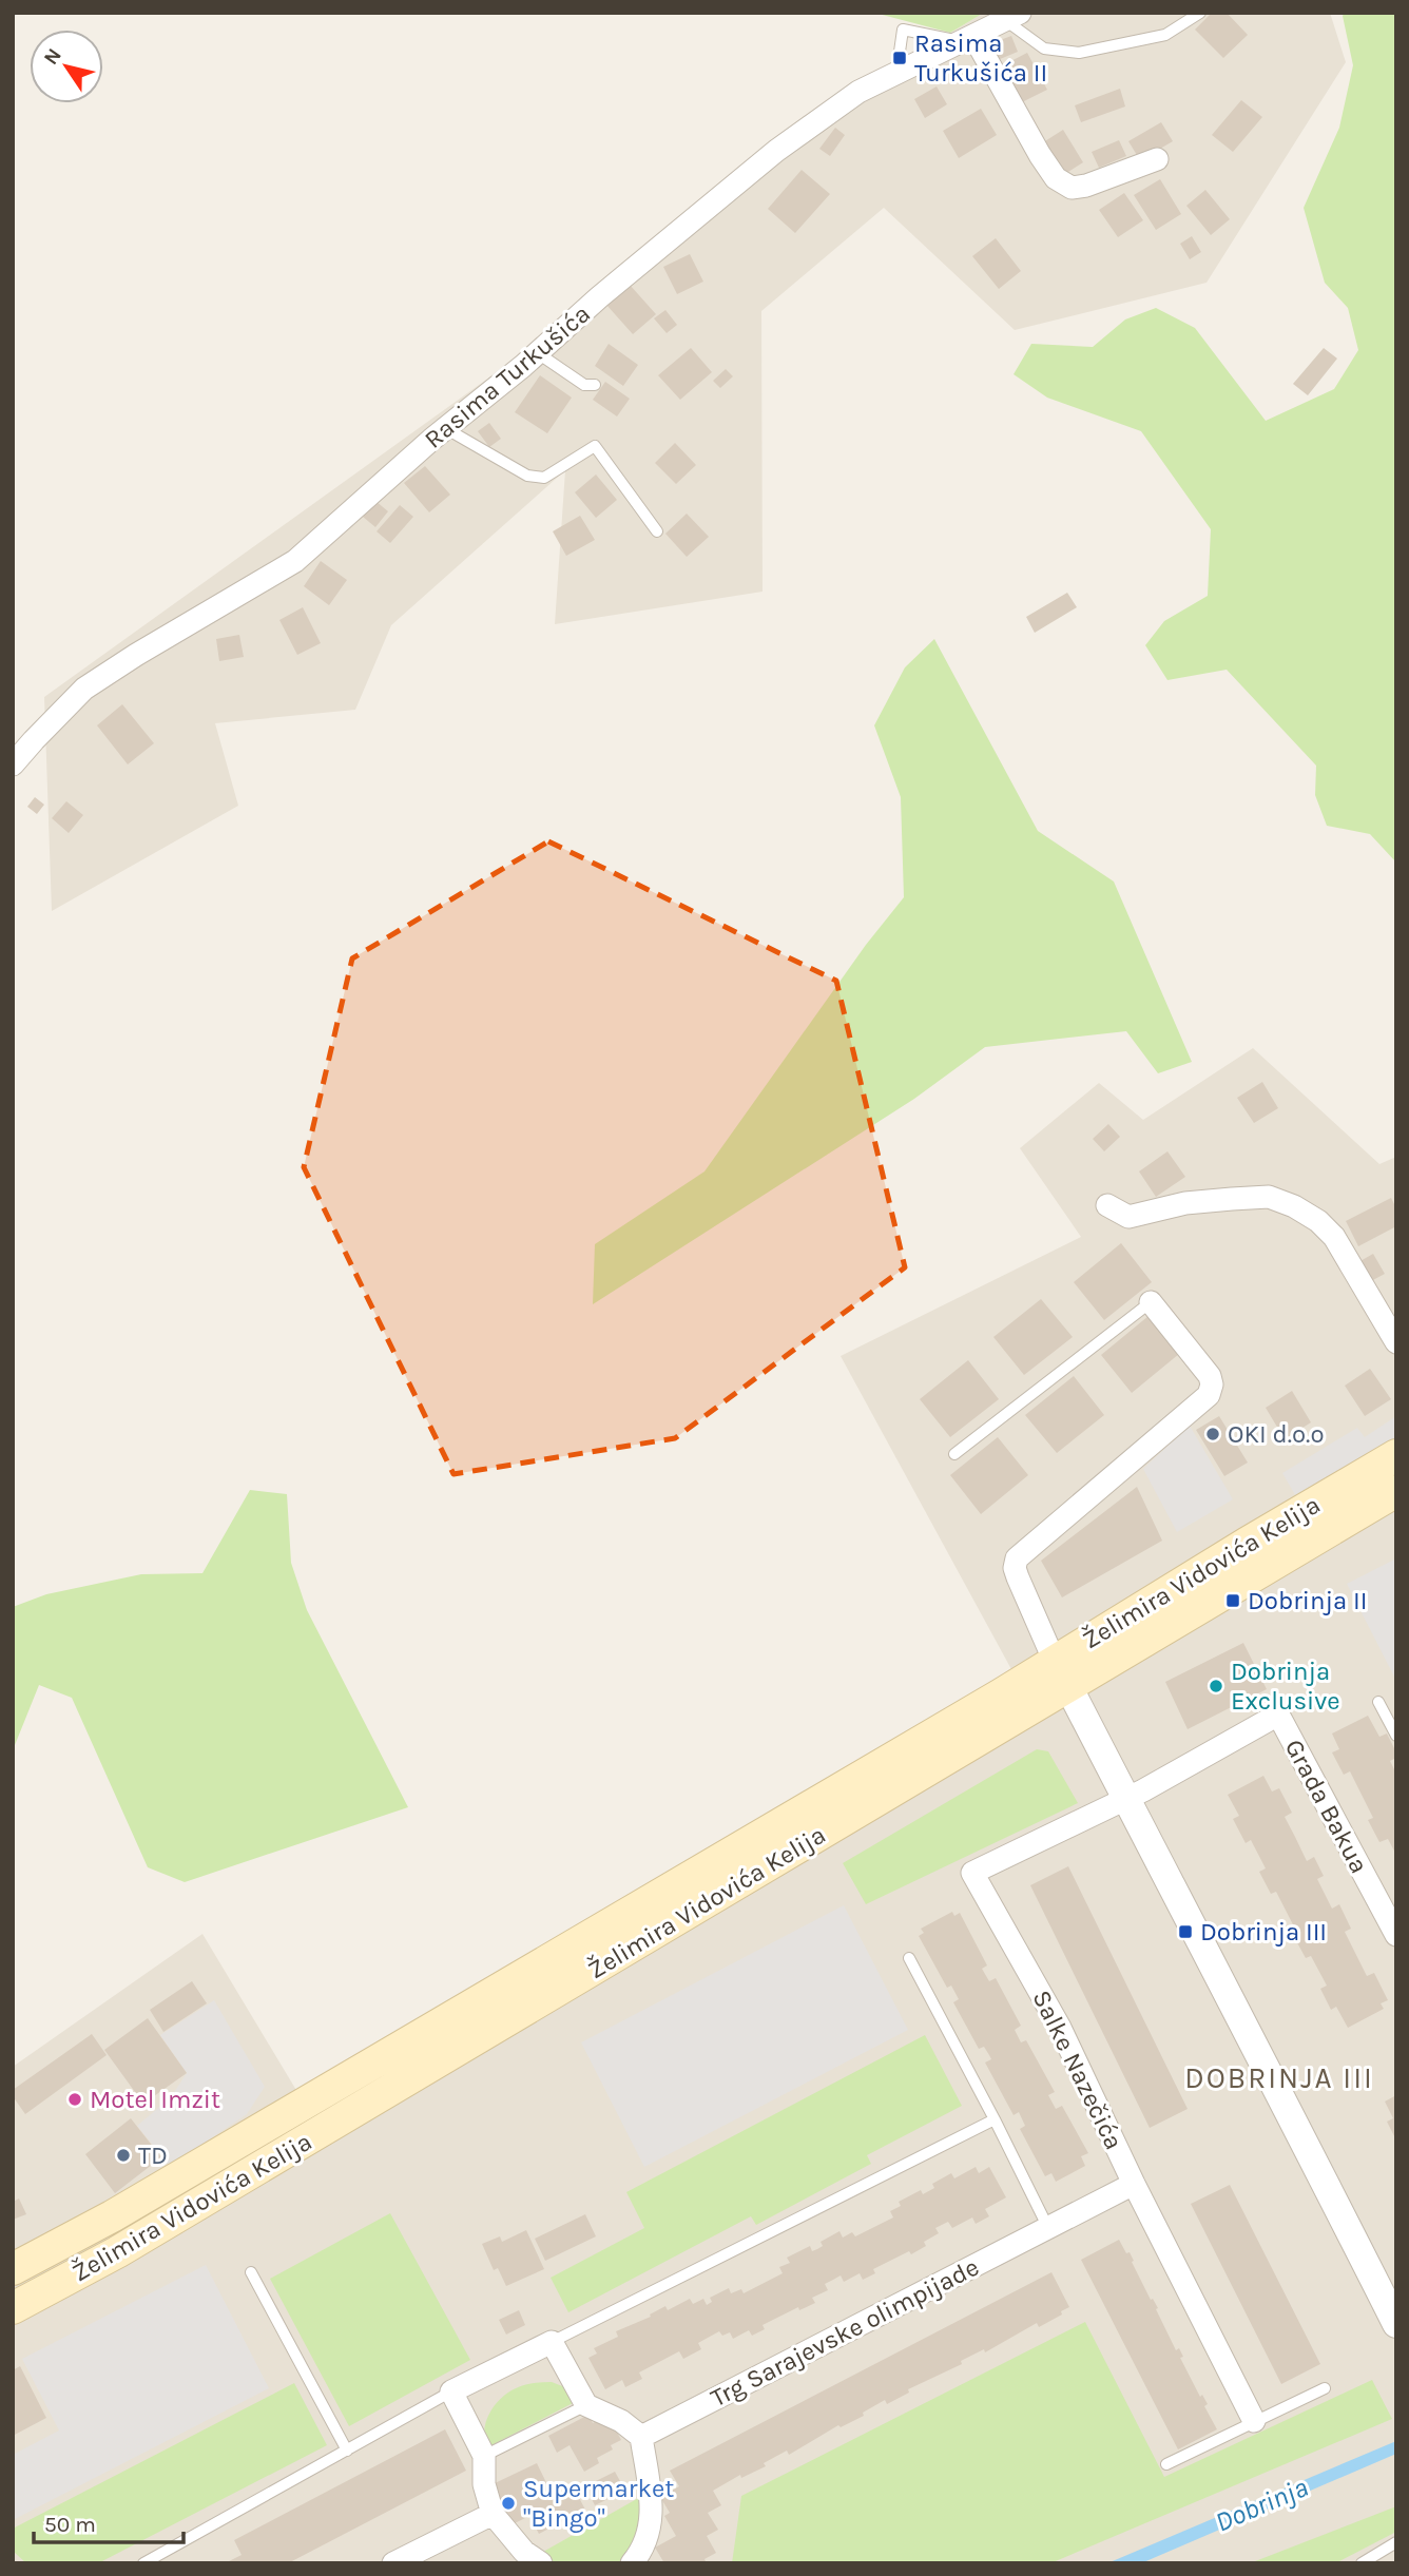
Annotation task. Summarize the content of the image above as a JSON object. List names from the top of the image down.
{
  "streets": {
    "main road": ["Želimira Vidovića Kelija"],
    "street": [
      "Rasima Turkušića",
      "Grada Bakua",
      "Salke Nazečića",
      "Trg Sarajevske olimpijade"
    ]
  },
  "crossings": [
    ["Grada Bakua", "Salke Nazečića"],
    ["Salke Nazečića", "Trg Sarajevske olimpijade"]
  ],
  "districts": ["DOBRINJA III"],
  "water": ["Dobrinja"],
  "places": {
    "transit": ["Rasima Turkušića II", "Dobrinja II", "Dobrinja III"],
    "other": [
      "OKI d.o.o",
      "Dobrinja Exclusive",
      "Motel Imzit",
      "TD",
      "Supermarket \"Bingo\""
    ]
  },
  "scale_bar": "50 m",
  "north": "top left"
}
